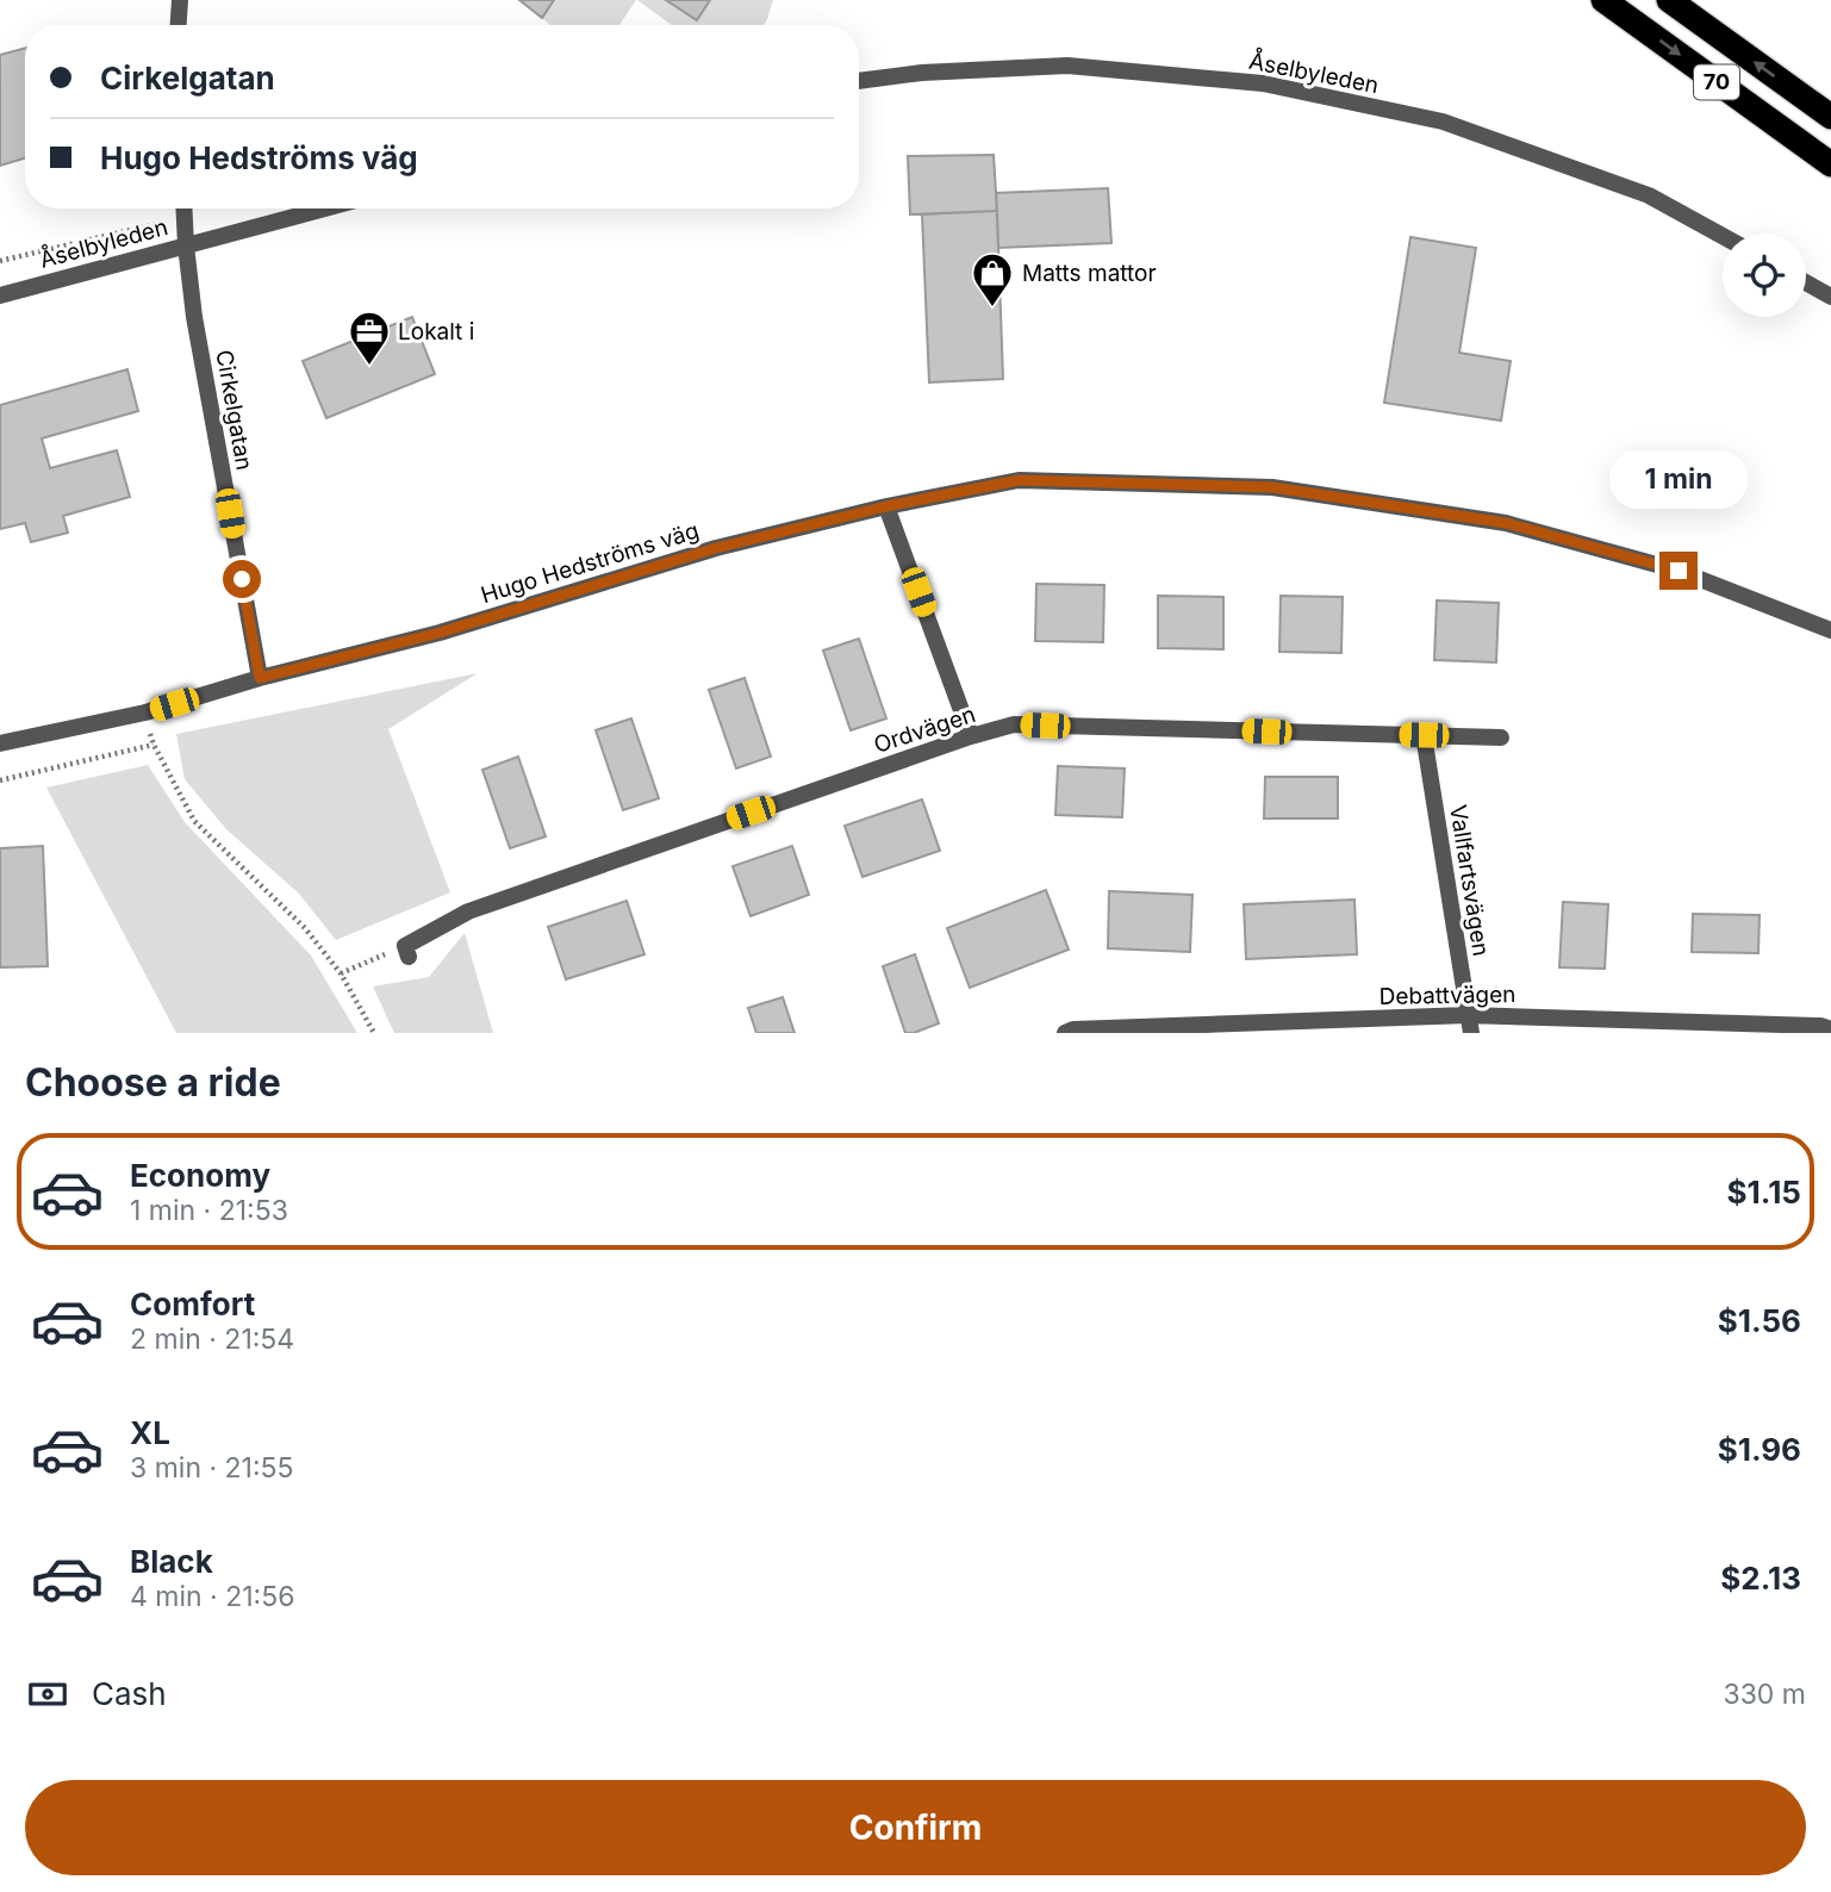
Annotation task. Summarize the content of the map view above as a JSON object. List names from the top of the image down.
{
  "streets": {
    "highway": ["70"],
    "street": [
      "Åselbyleden",
      "Cirkelgatan",
      "Hugo Hedströms väg",
      "Ordvägen",
      "Vallfartsvägen",
      "Debattvägen"
    ]
  },
  "crossings": [
    ["Åselbyleden", "Cirkelgatan"],
    ["Cirkelgatan", "Hugo Hedströms väg"],
    ["Ordvägen", "Vallfartsvägen"],
    ["Vallfartsvägen", "Debattvägen"]
  ],
  "places": {
    "shop": ["Matts mattor"],
    "office": ["Lokalt i"]
  },
  "page": {
    "banner": ["Cirkelgatan", "Hugo Hedströms väg"],
    "bubble": "1 min",
    "heading": "Choose a ride",
    "list": [
      {
        "name": "Economy",
        "note": "1 min · 21:53",
        "value": "$1.15"
      },
      {
        "name": "Comfort",
        "note": "2 min · 21:54",
        "value": "$1.56"
      },
      {
        "name": "XL",
        "note": "3 min · 21:55",
        "value": "$1.96"
      },
      {
        "name": "Black",
        "note": "4 min · 21:56",
        "value": "$2.13"
      }
    ],
    "pay": ["Cash", "330 m"],
    "buttons": "Confirm"
  }
}
